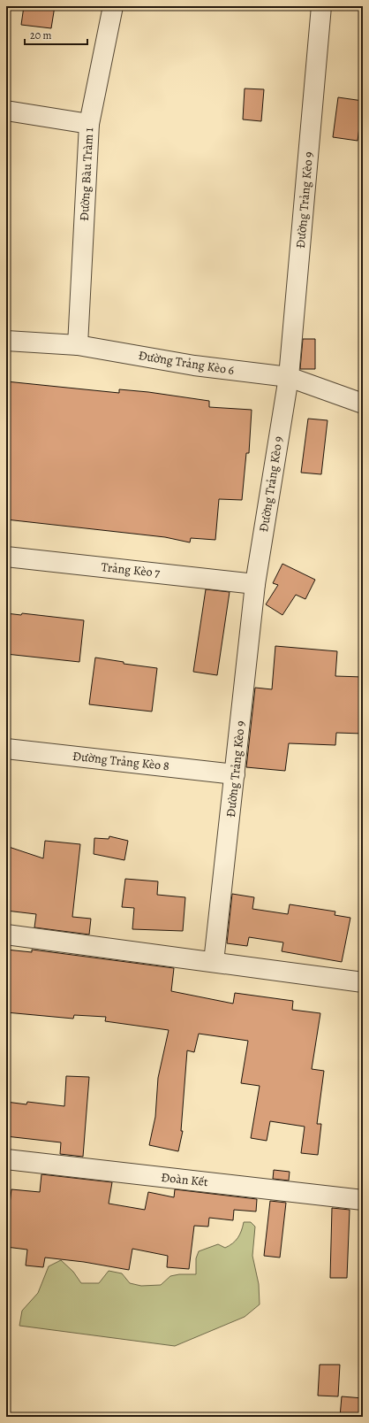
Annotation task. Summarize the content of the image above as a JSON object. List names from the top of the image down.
{
  "streets": {
    "street": [
      "Đường Bàu Tràm 1",
      "Đường Trảng Kèo 9",
      "Đường Trảng Kèo 6",
      "Trảng Kèo 7",
      "Đường Trảng Kèo 8",
      "Đoàn Kết"
    ]
  },
  "crossings": [
    ["Đường Bàu Tràm 1", "Đường Trảng Kèo 6"],
    ["Đường Trảng Kèo 9", "Đường Trảng Kèo 6"],
    ["Đường Trảng Kèo 9", "Trảng Kèo 7"],
    ["Đường Trảng Kèo 9", "Đường Trảng Kèo 8"]
  ],
  "scale_bar": "20 m"
}
